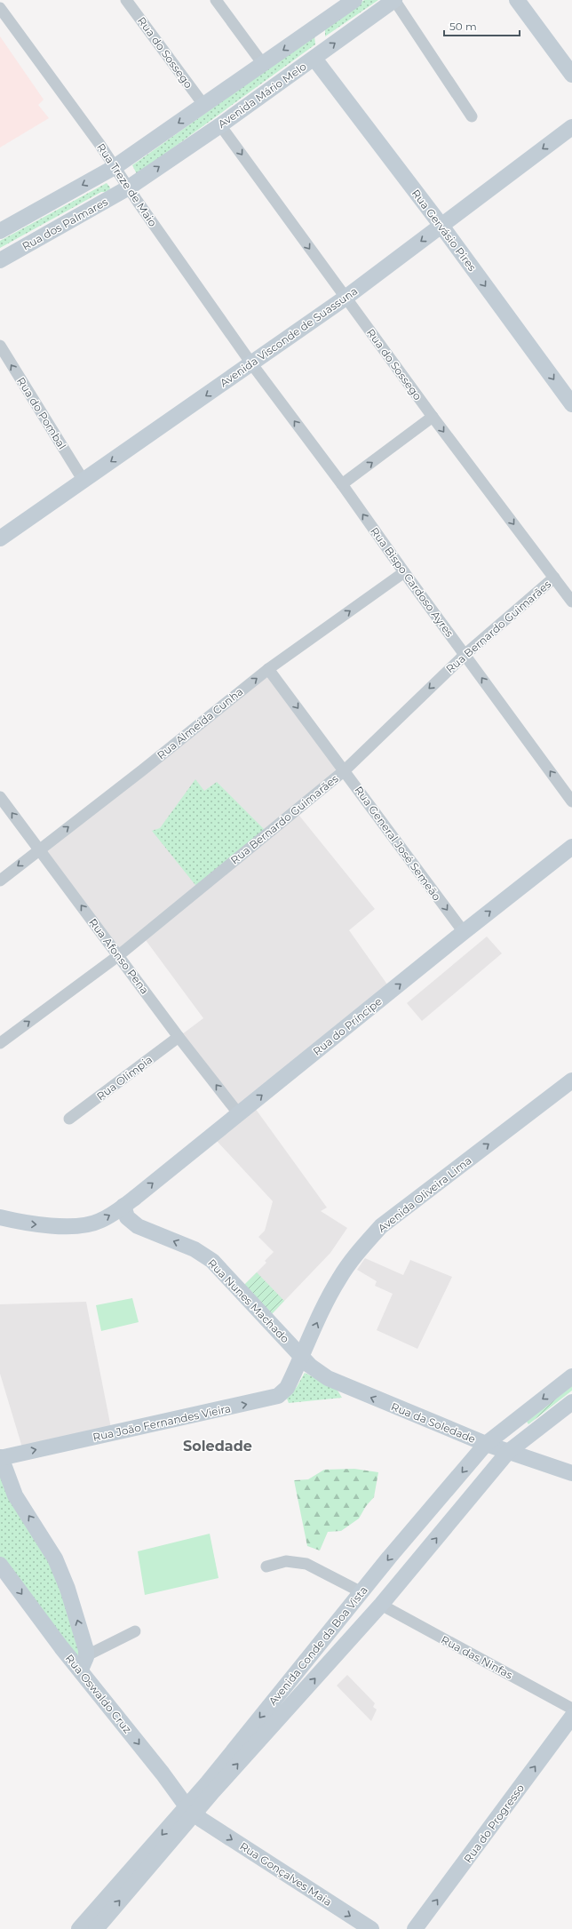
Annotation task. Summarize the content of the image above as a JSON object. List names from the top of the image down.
{
  "streets": {
    "main road": [
      "Avenida Mário Melo",
      "Rua dos Palmares",
      "Rua Gervásio Pires",
      "Avenida Visconde de Suassuna",
      "Rua do Príncipe",
      "Avenida Oliveira Lima",
      "Rua Nunes Machado",
      "Rua João Fernandes Vieira",
      "Rua da Soledade",
      "Avenida Conde da Boa Vista",
      "Rua Oswaldo Cruz",
      "Rua do Progresso",
      "Rua Gonçalves Maia"
    ],
    "street": [
      "Rua do Sossego",
      "Rua Treze de Maio",
      "Rua do Pombal",
      "Rua Bispo Cardoso Ayres",
      "Rua Bernardo Guimarães",
      "Rua Almeida Cunha",
      "Rua General José Semeão",
      "Rua Afonso Pena",
      "Rua Olímpia",
      "Rua das Ninfas"
    ]
  },
  "crossings": [
    ["Rua do Sossego", "Avenida Mário Melo"],
    ["Rua do Sossego", "Avenida Visconde de Suassuna"],
    ["Rua do Sossego", "Rua Bernardo Guimarães"],
    ["Avenida Mário Melo", "Rua Treze de Maio"],
    ["Avenida Mário Melo", "Rua dos Palmares"],
    ["Avenida Mário Melo", "Rua Gervásio Pires"],
    ["Rua Treze de Maio", "Rua dos Palmares"],
    ["Rua Treze de Maio", "Avenida Visconde de Suassuna"],
    ["Rua Treze de Maio", "Rua Bispo Cardoso Ayres"],
    ["Rua Gervásio Pires", "Avenida Visconde de Suassuna"],
    ["Avenida Visconde de Suassuna", "Rua do Pombal"],
    ["Avenida Visconde de Suassuna", "Rua Bispo Cardoso Ayres"],
    ["Rua Bispo Cardoso Ayres", "Rua Bernardo Guimarães"],
    ["Rua Bispo Cardoso Ayres", "Rua Almeida Cunha"],
    ["Rua Bernardo Guimarães", "Rua General José Semeão"],
    ["Rua Bernardo Guimarães", "Rua Afonso Pena"],
    ["Rua Almeida Cunha", "Rua General José Semeão"],
    ["Rua Almeida Cunha", "Rua Afonso Pena"],
    ["Rua General José Semeão", "Rua do Príncipe"],
    ["Rua Afonso Pena", "Rua do Príncipe"],
    ["Rua Afonso Pena", "Rua Olímpia"],
    ["Rua do Príncipe", "Rua Nunes Machado"],
    ["Avenida Oliveira Lima", "Rua Nunes Machado"],
    ["Avenida Oliveira Lima", "Rua João Fernandes Vieira"],
    ["Avenida Oliveira Lima", "Rua da Soledade"],
    ["Rua Nunes Machado", "Rua João Fernandes Vieira"],
    ["Rua Nunes Machado", "Rua da Soledade"],
    ["Rua João Fernandes Vieira", "Rua da Soledade"],
    ["Rua da Soledade", "Avenida Conde da Boa Vista"],
    ["Avenida Conde da Boa Vista", "Rua das Ninfas"],
    ["Avenida Conde da Boa Vista", "Rua Oswaldo Cruz"],
    ["Avenida Conde da Boa Vista", "Rua Gonçalves Maia"],
    ["Rua Oswaldo Cruz", "Rua Gonçalves Maia"]
  ],
  "one_way": [
    "Rua do Sossego",
    "Rua Gervásio Pires",
    "Avenida Visconde de Suassuna",
    "Rua do Pombal",
    "Rua Bispo Cardoso Ayres",
    "Rua Almeida Cunha",
    "Rua General José Semeão",
    "Rua Afonso Pena",
    "Rua do Príncipe",
    "Avenida Oliveira Lima",
    "Rua Nunes Machado",
    "Rua João Fernandes Vieira",
    "Rua da Soledade",
    "Rua do Progresso",
    "Rua Gonçalves Maia"
  ],
  "districts": ["Soledade"],
  "scale_bar": "50 m"
}
